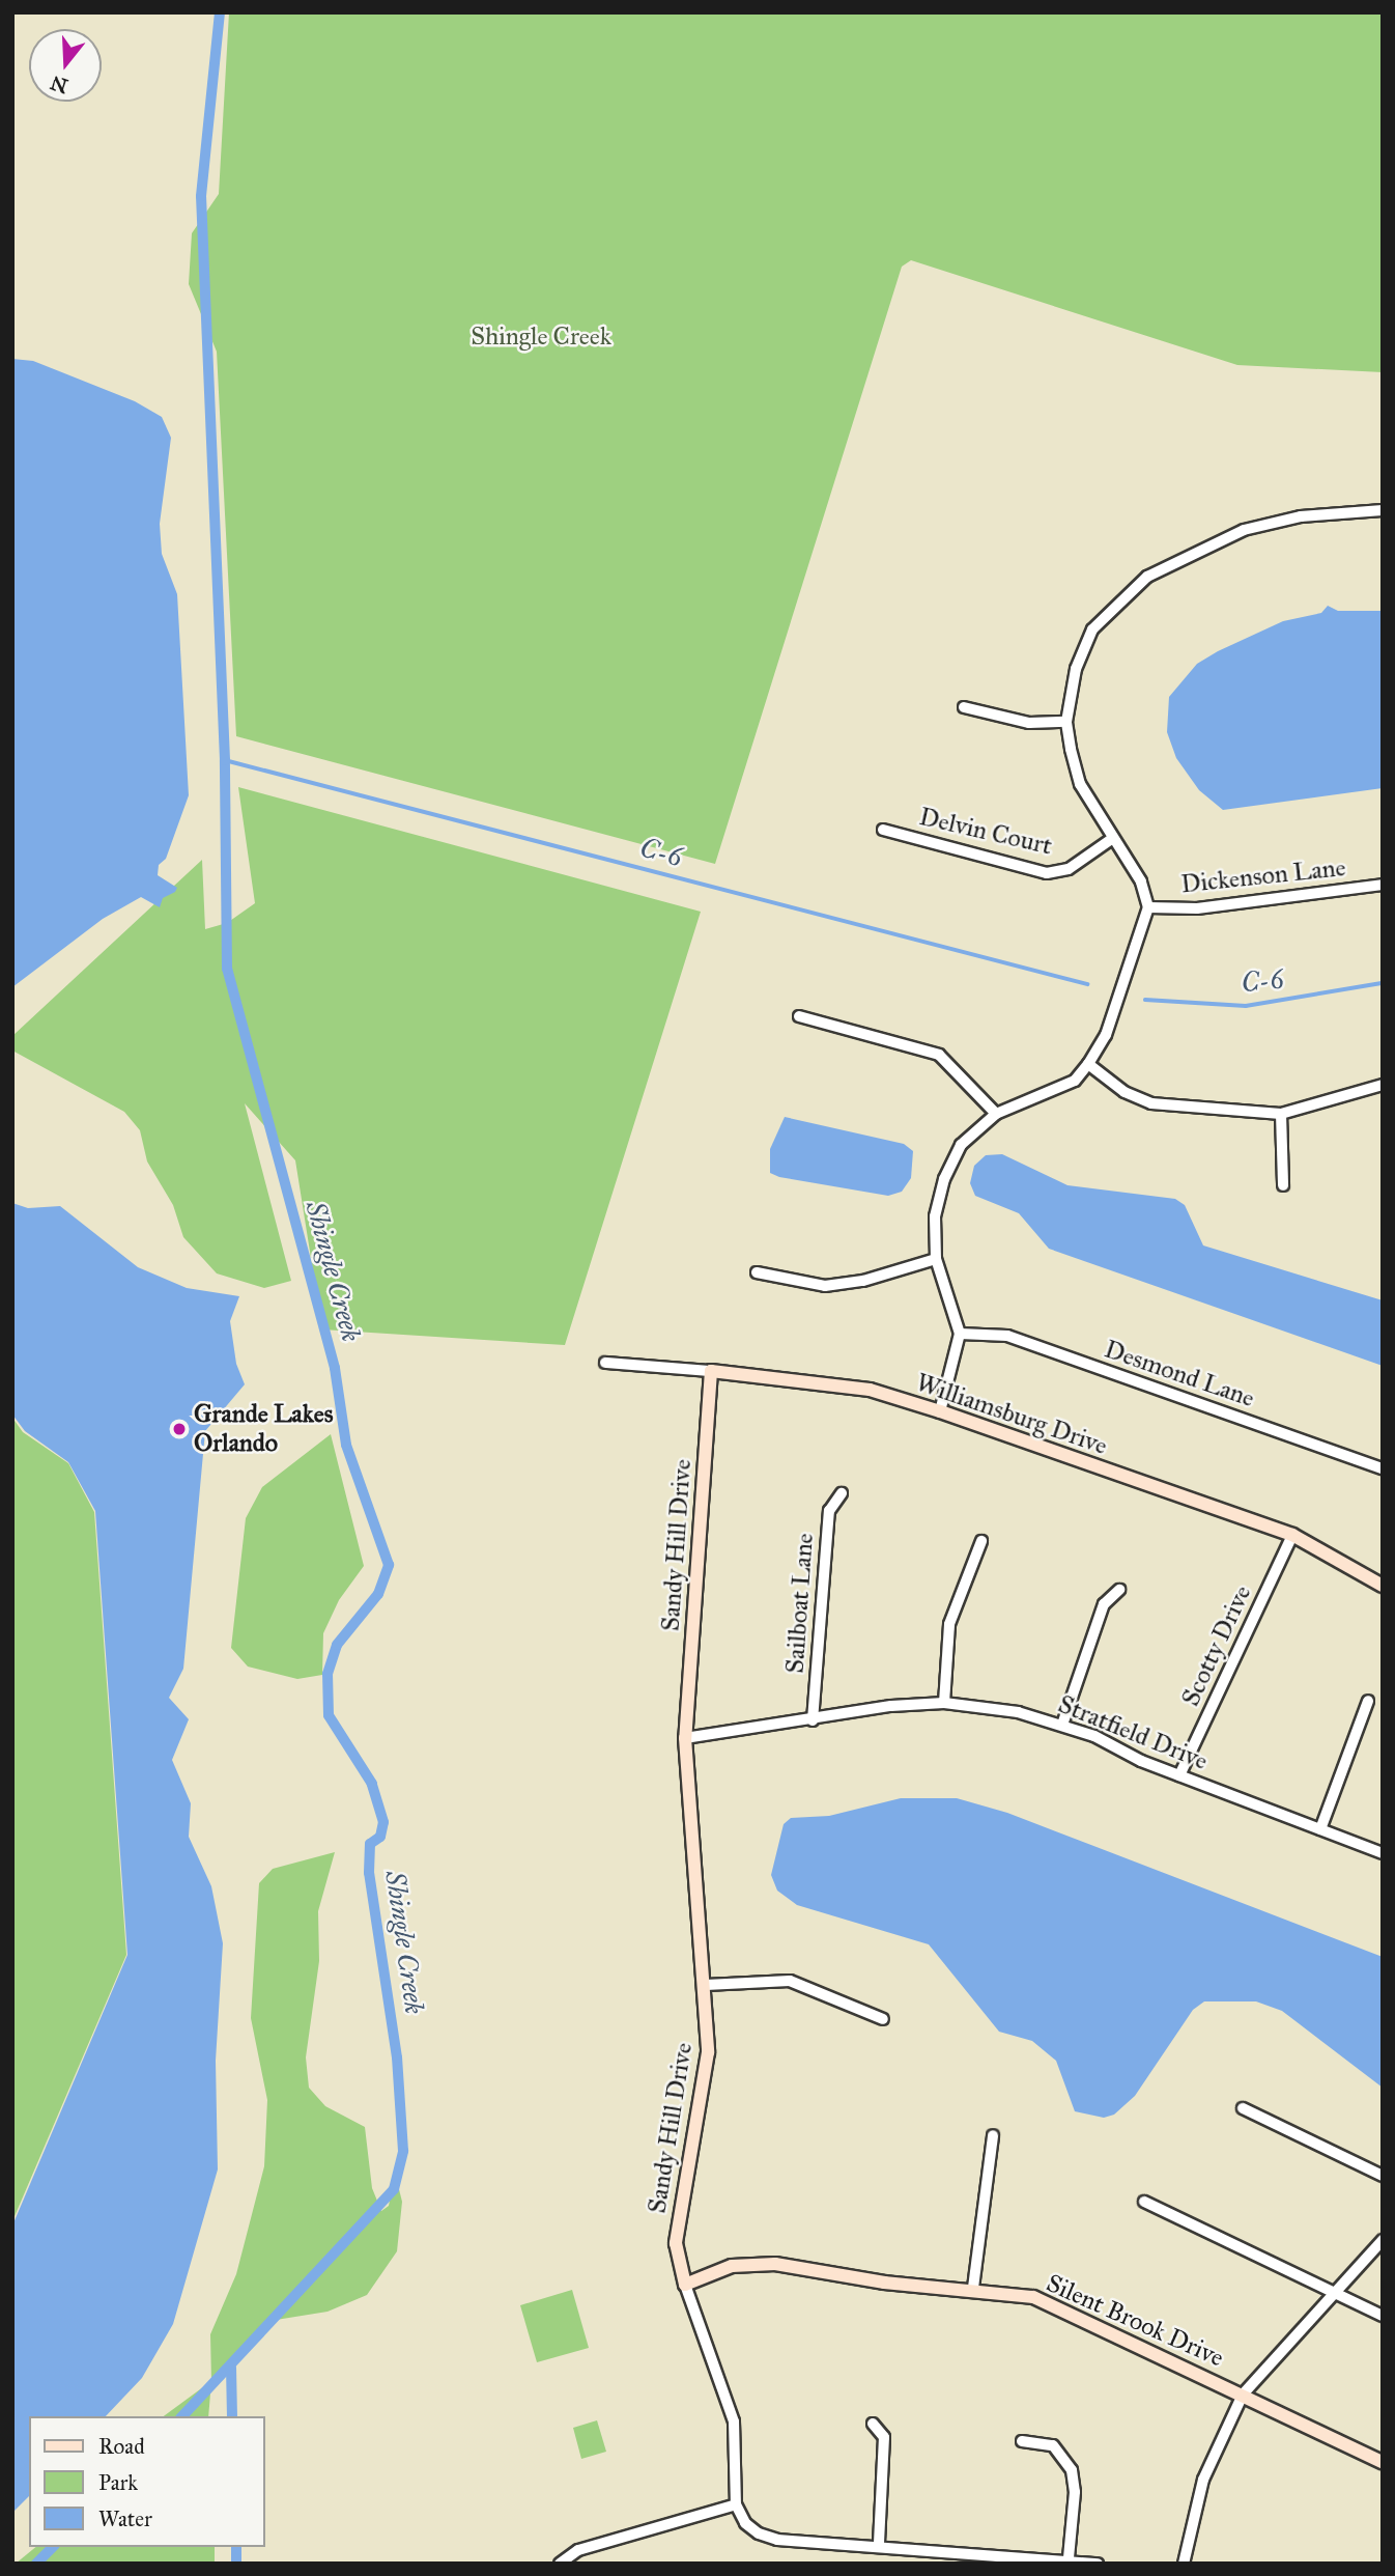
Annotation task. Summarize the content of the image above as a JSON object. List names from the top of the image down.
{
  "streets": {
    "street": [
      "Delvin Court",
      "Dickenson Lane",
      "Desmond Lane",
      "Williamsburg Drive",
      "Sandy Hill Drive",
      "Sailboat Lane",
      "Scotty Drive",
      "Stratfield Drive",
      "Silent Brook Drive"
    ]
  },
  "crossings": [
    ["Williamsburg Drive", "Sandy Hill Drive"],
    ["Williamsburg Drive", "Scotty Drive"],
    ["Sandy Hill Drive", "Stratfield Drive"],
    ["Sandy Hill Drive", "Silent Brook Drive"],
    ["Sailboat Lane", "Stratfield Drive"],
    ["Scotty Drive", "Stratfield Drive"]
  ],
  "water": ["C-6", "Shingle Creek"],
  "parks": ["Shingle Creek"],
  "places": ["Grande Lakes Orlando"],
  "legend": ["Road", "Park", "Water"],
  "north": "bottom"
}
